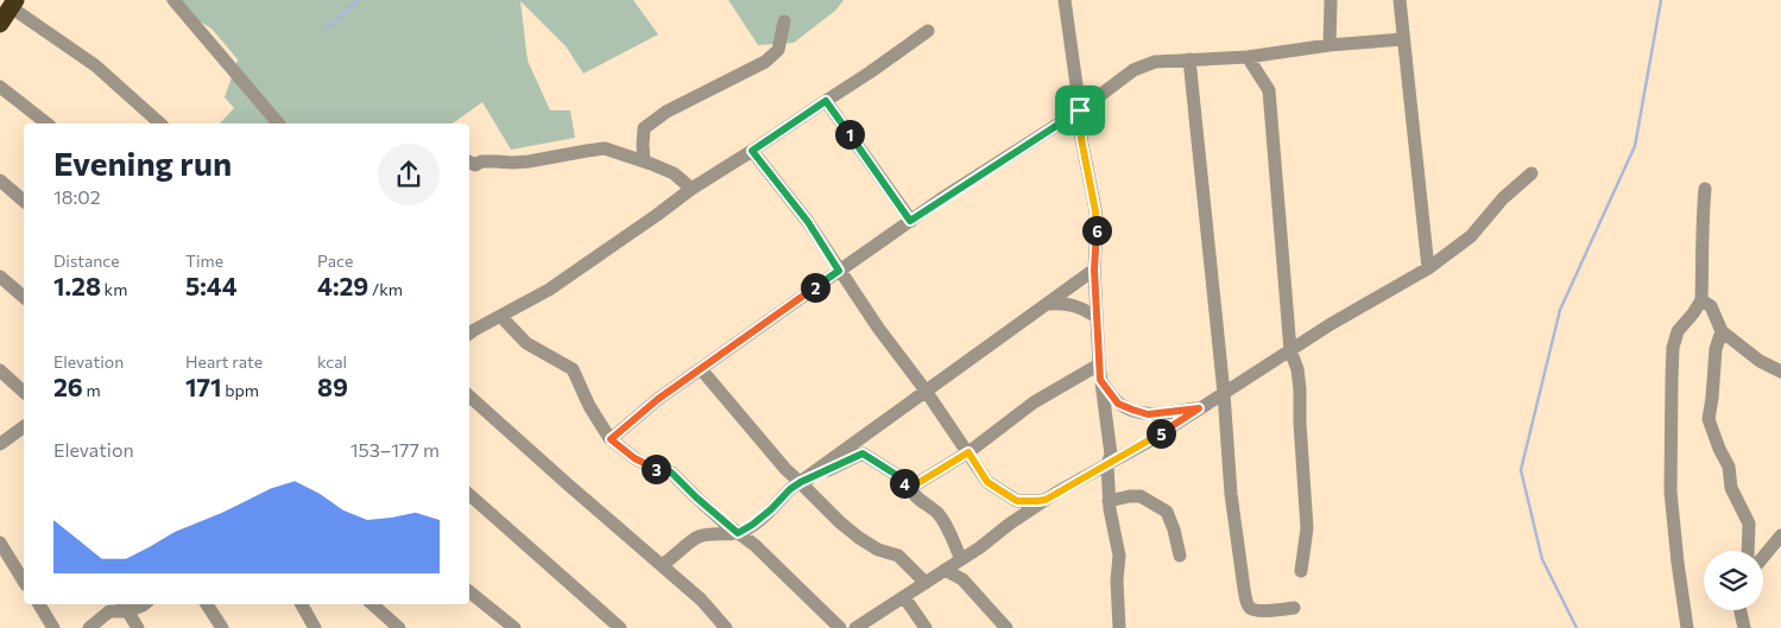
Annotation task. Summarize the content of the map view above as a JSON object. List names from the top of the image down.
{
  "page": {
    "pins": [
      "1",
      "6",
      "2",
      "5",
      "3",
      "4"
    ],
    "heading": ["Evening run", "18:02"],
    "stats": [
      ["Distance", "1.28 km"],
      ["Time", "5:44"],
      ["Pace", "4:29 /km"],
      ["Elevation", "26 m"],
      ["Heart rate", "171 bpm"],
      ["kcal", "89"]
    ],
    "chart": ["Elevation", "153–177 m"]
  }
}
